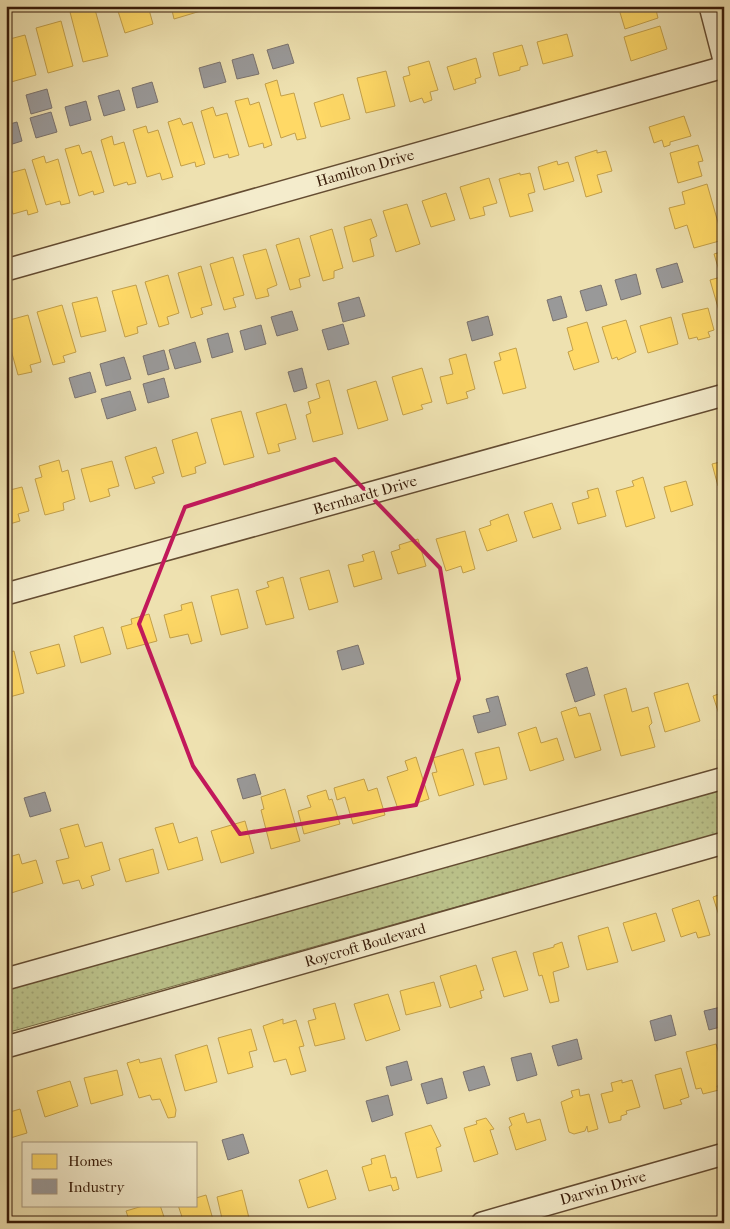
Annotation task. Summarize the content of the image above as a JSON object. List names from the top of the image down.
{
  "streets": {
    "street": [
      "Hamilton Drive",
      "Bernhardt Drive",
      "Roycroft Boulevard",
      "Darwin Drive"
    ]
  },
  "legend": ["Homes", "Industry"]
}
